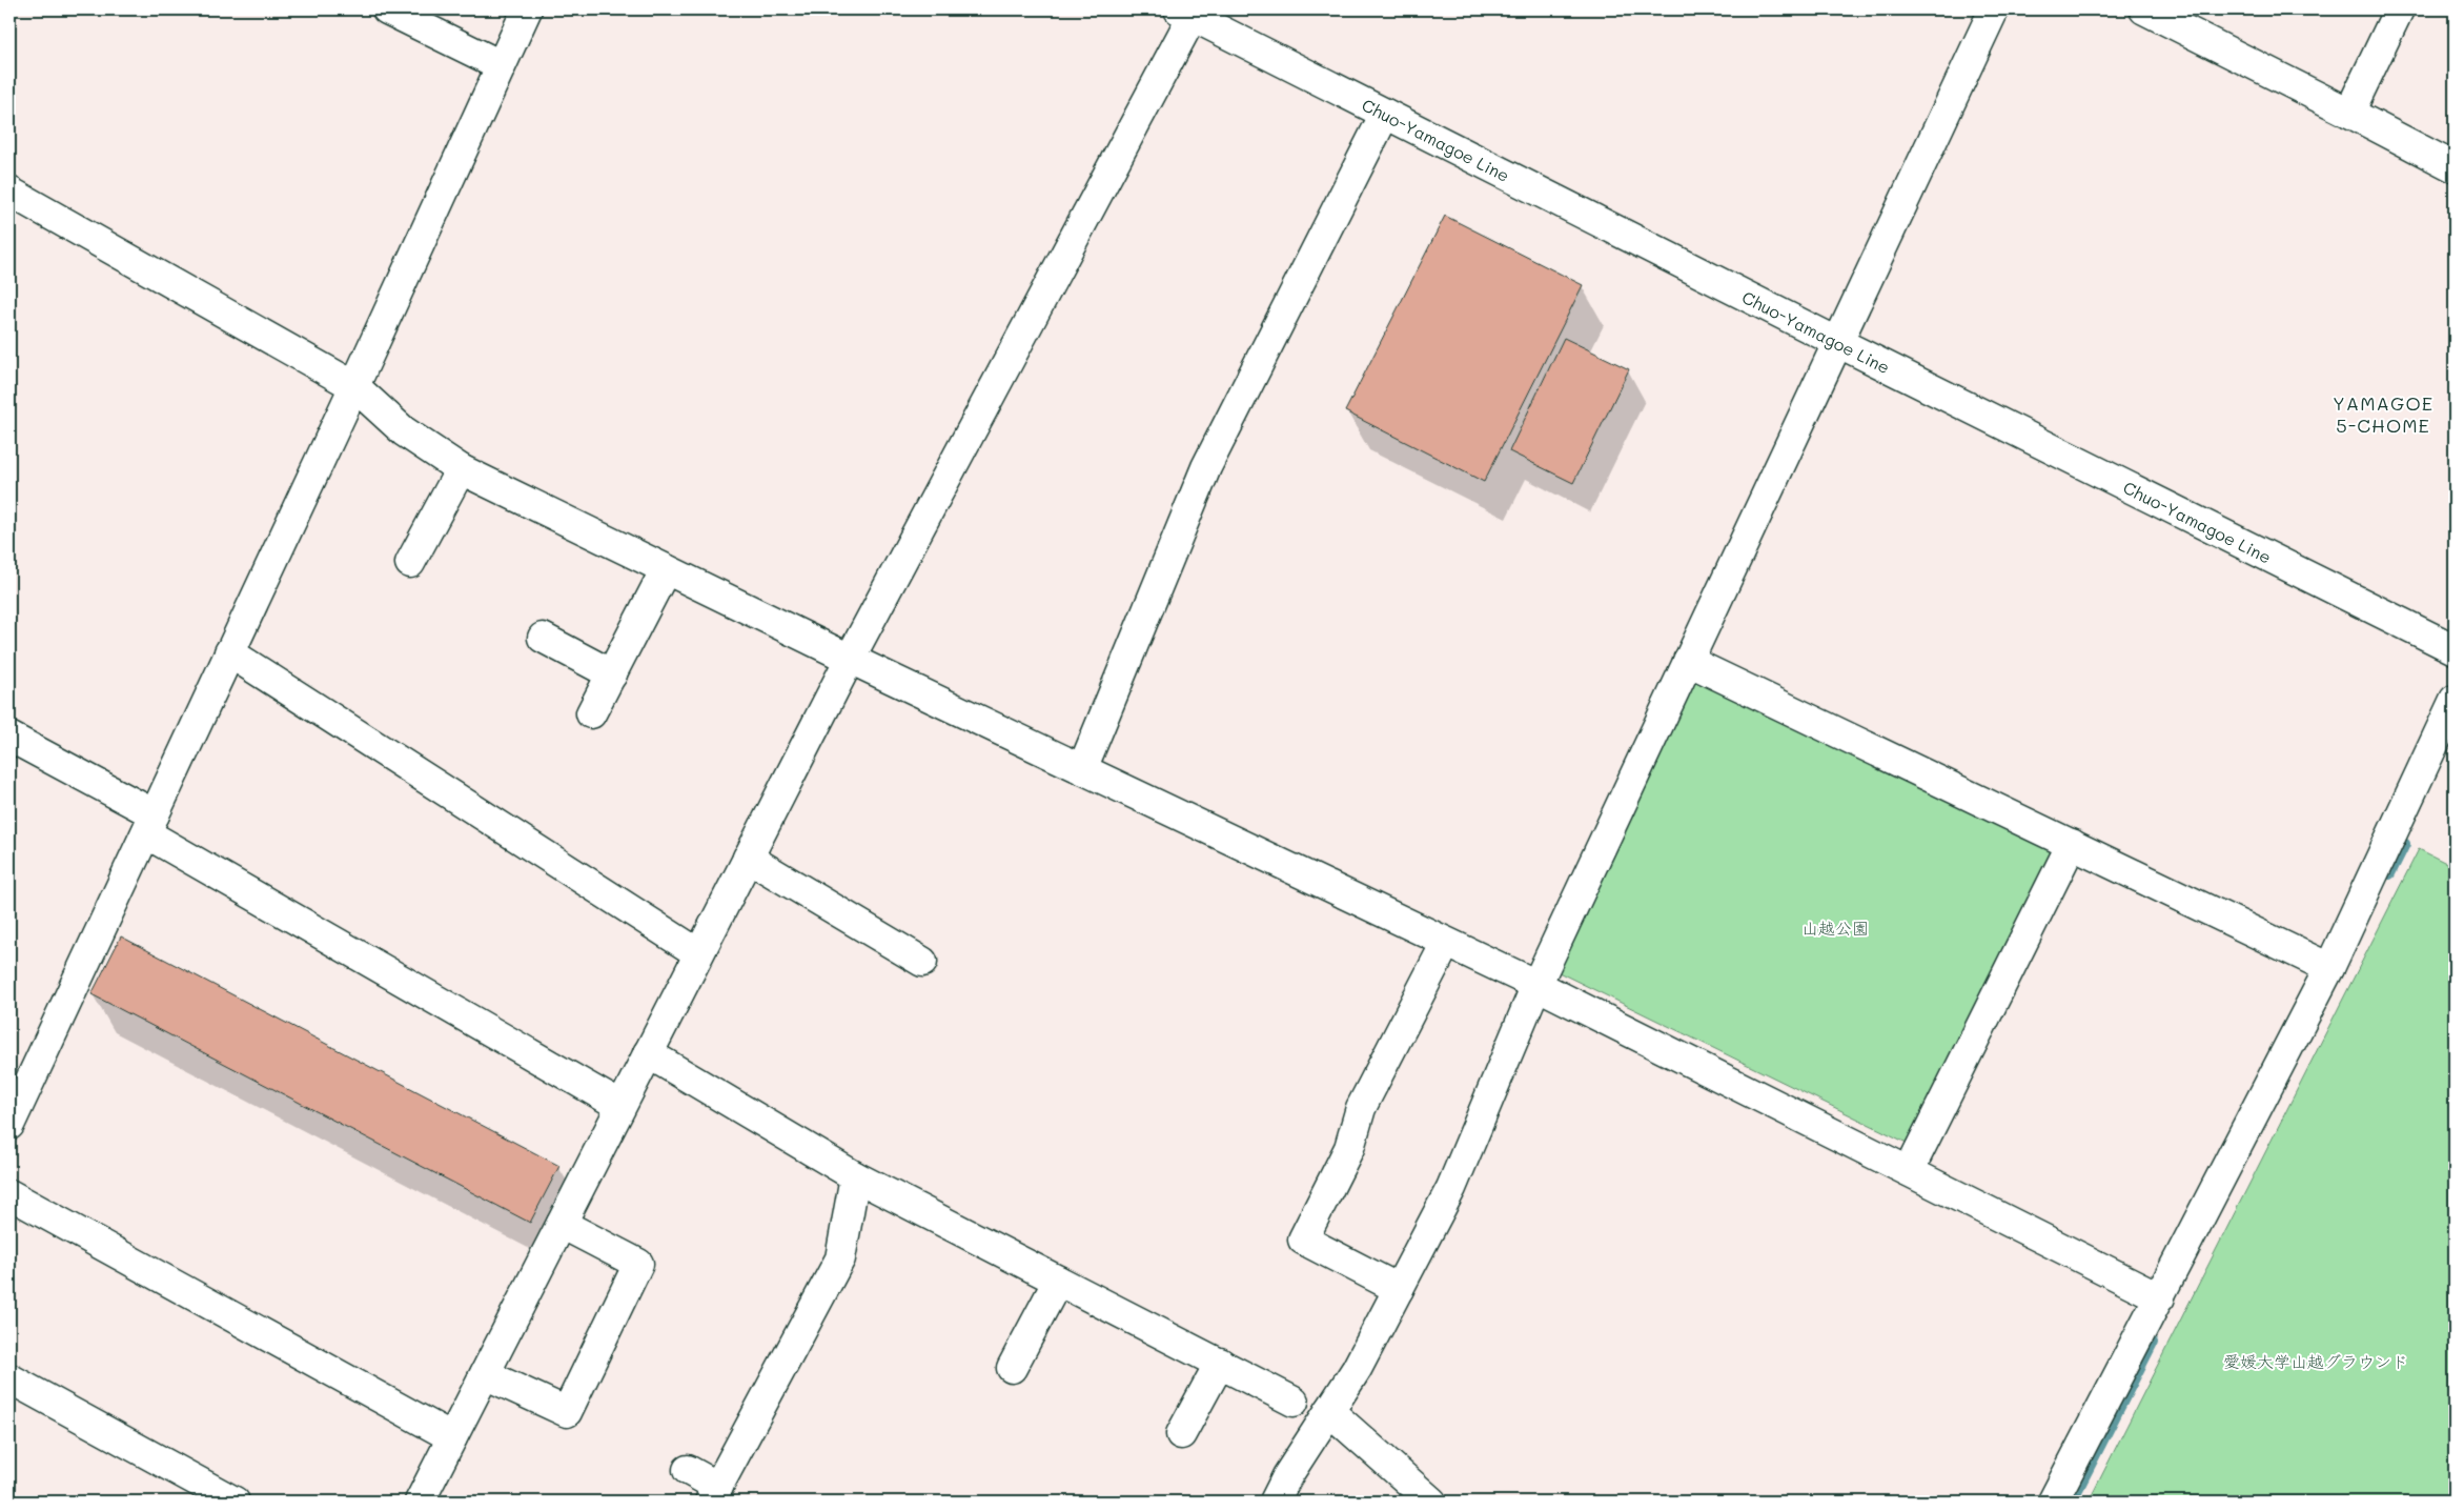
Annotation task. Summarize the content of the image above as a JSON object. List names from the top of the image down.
{
  "streets": {
    "street": ["Chuo-Yamagoe Line"]
  },
  "districts": ["YAMAGOE 5-CHOME"],
  "parks": ["山越公園", "愛媛大学山越グラウンド"]
}
